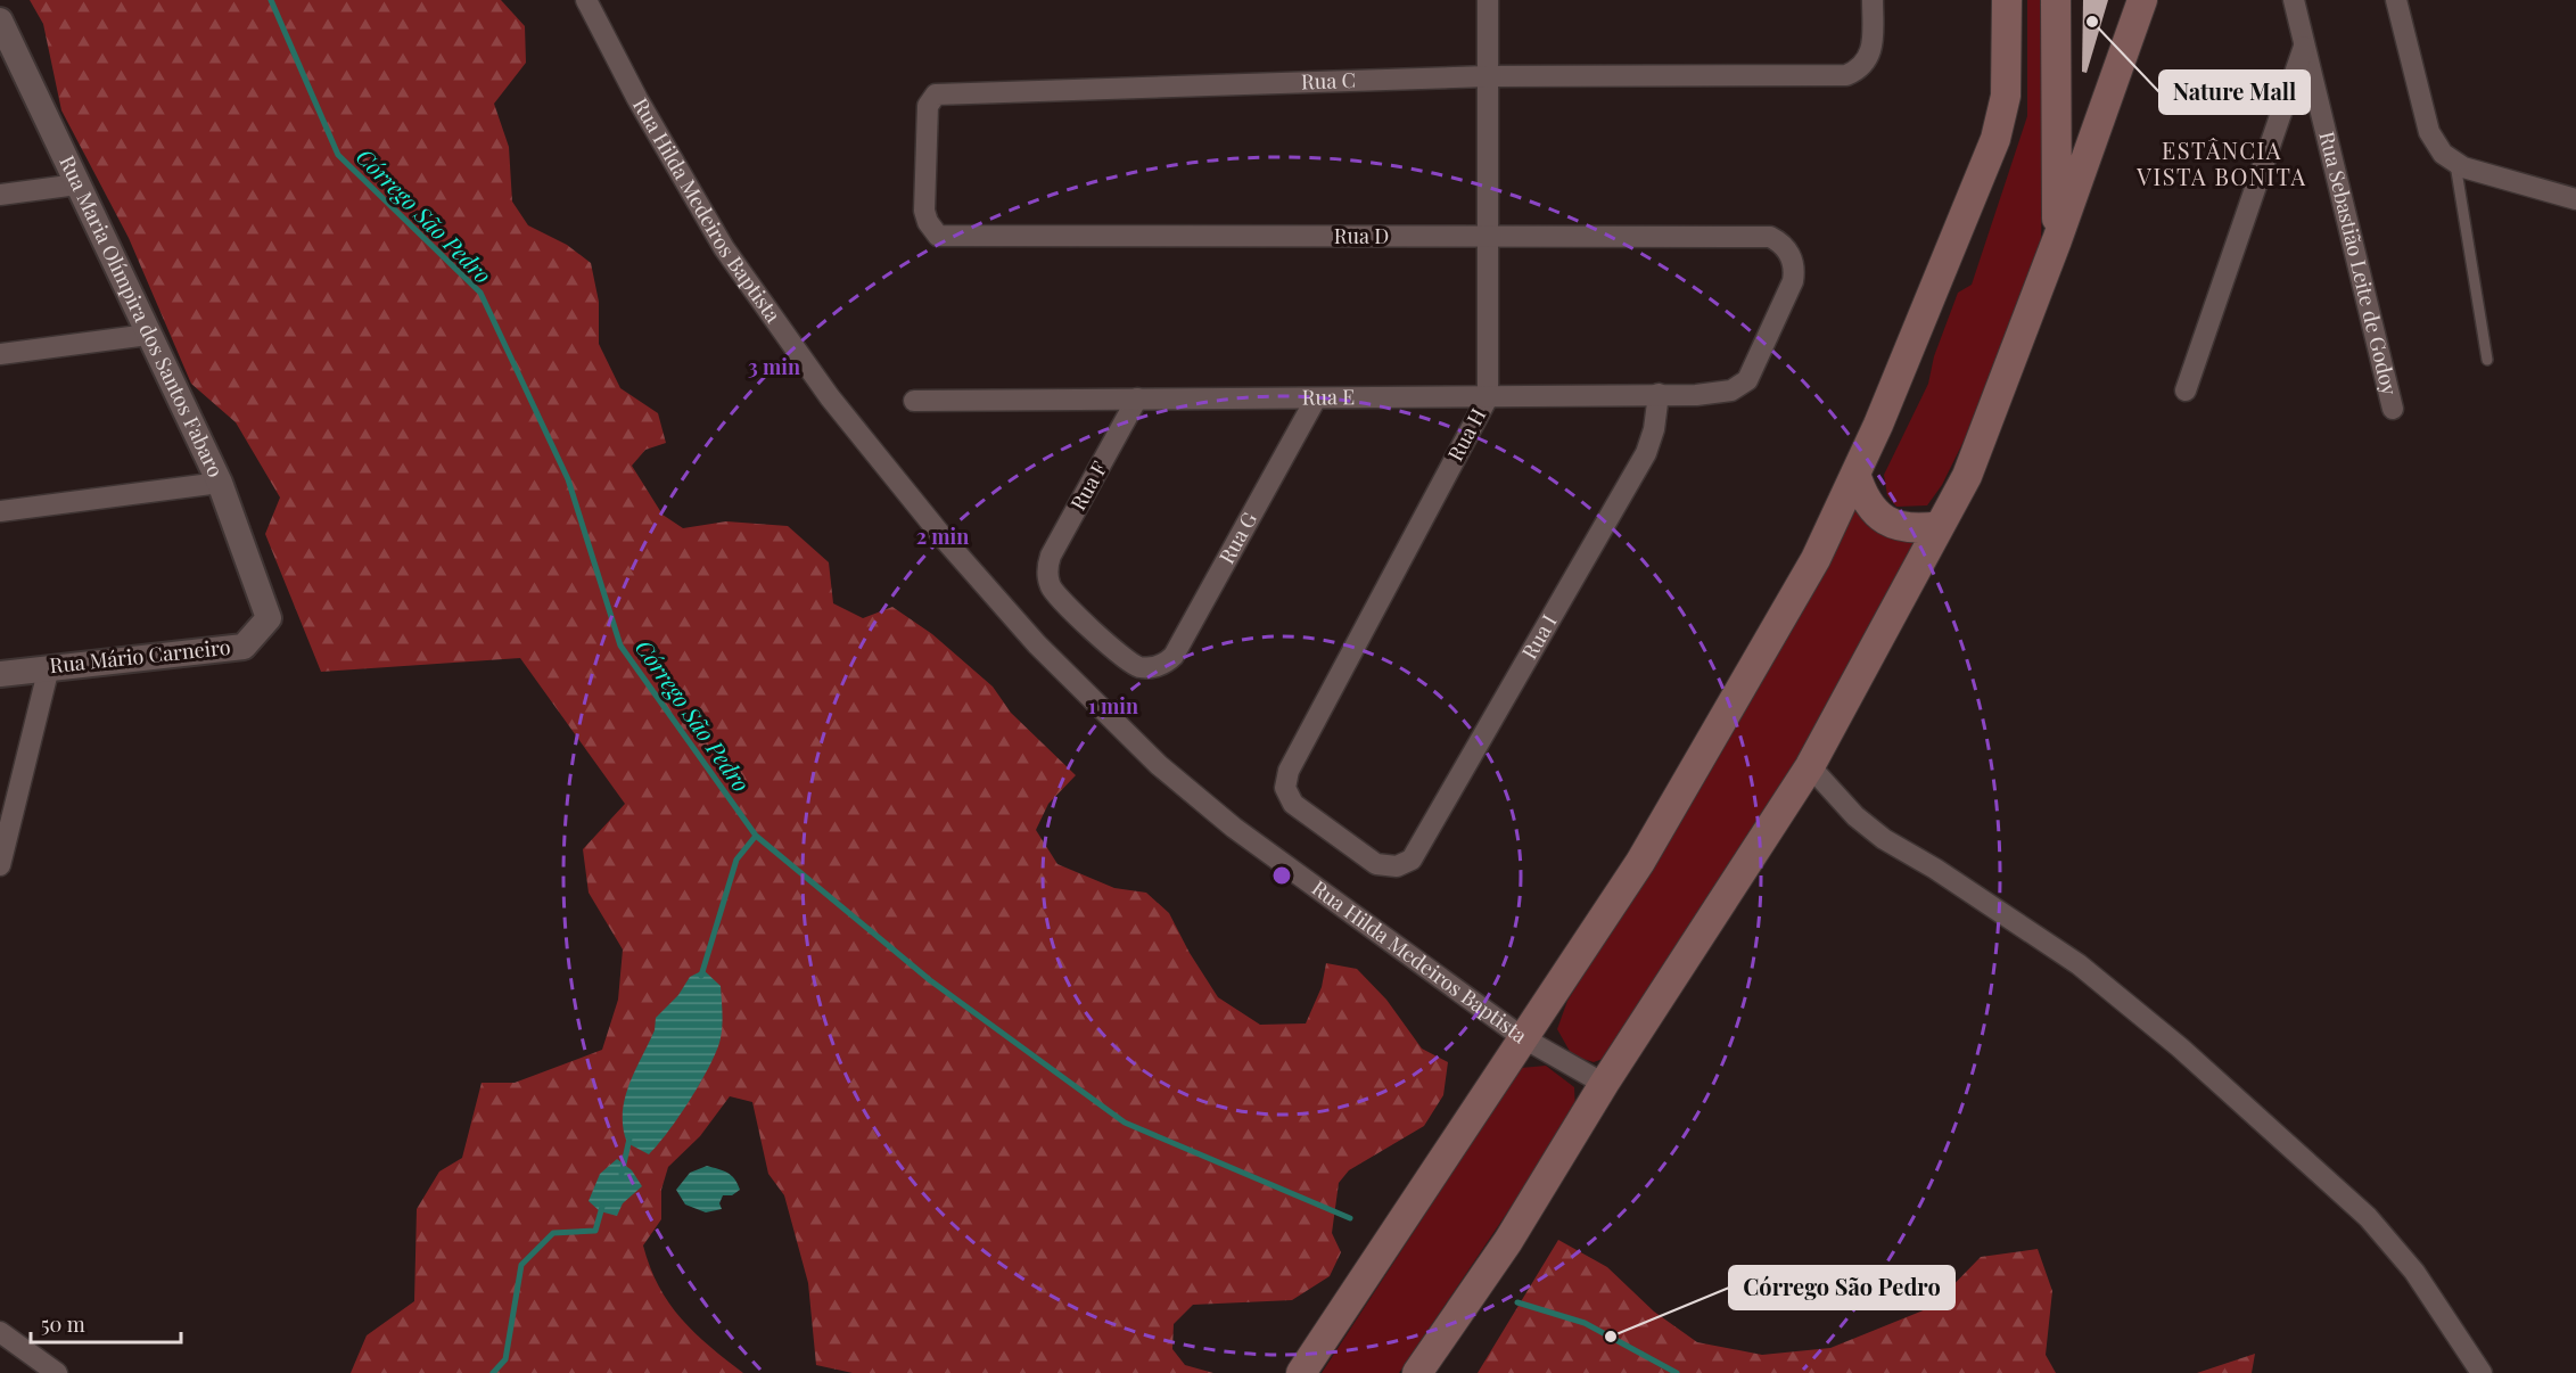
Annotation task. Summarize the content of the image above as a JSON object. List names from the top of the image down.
{
  "streets": {
    "street": [
      "Rua C",
      "Rua Hilda Medeiros Baptista",
      "Rua D",
      "Rua Sebastião Leite de Godoy",
      "Rua Maria Olímpira dos Santos Fabaro",
      "Rua E",
      "Rua H",
      "Rua F",
      "Rua G",
      "Rua I",
      "Rua Mário Carneiro"
    ]
  },
  "crossings": [
    ["Rua C", "Rua D"],
    ["Rua C", "Rua H"],
    ["Rua D", "Rua E"],
    ["Rua D", "Rua H"],
    ["Rua Maria Olímpira dos Santos Fabaro", "Rua Mário Carneiro"],
    ["Rua E", "Rua H"],
    ["Rua E", "Rua F"],
    ["Rua E", "Rua G"],
    ["Rua E", "Rua I"],
    ["Rua H", "Rua I"],
    ["Rua F", "Rua G"]
  ],
  "districts": ["ESTÂNCIA VISTA BONITA"],
  "water": ["Córrego São Pedro"],
  "places": ["Nature Mall", "Córrego São Pedro"],
  "scale_bar": "50 m",
  "rings": ["3 min", "2 min", "1 min"]
}
